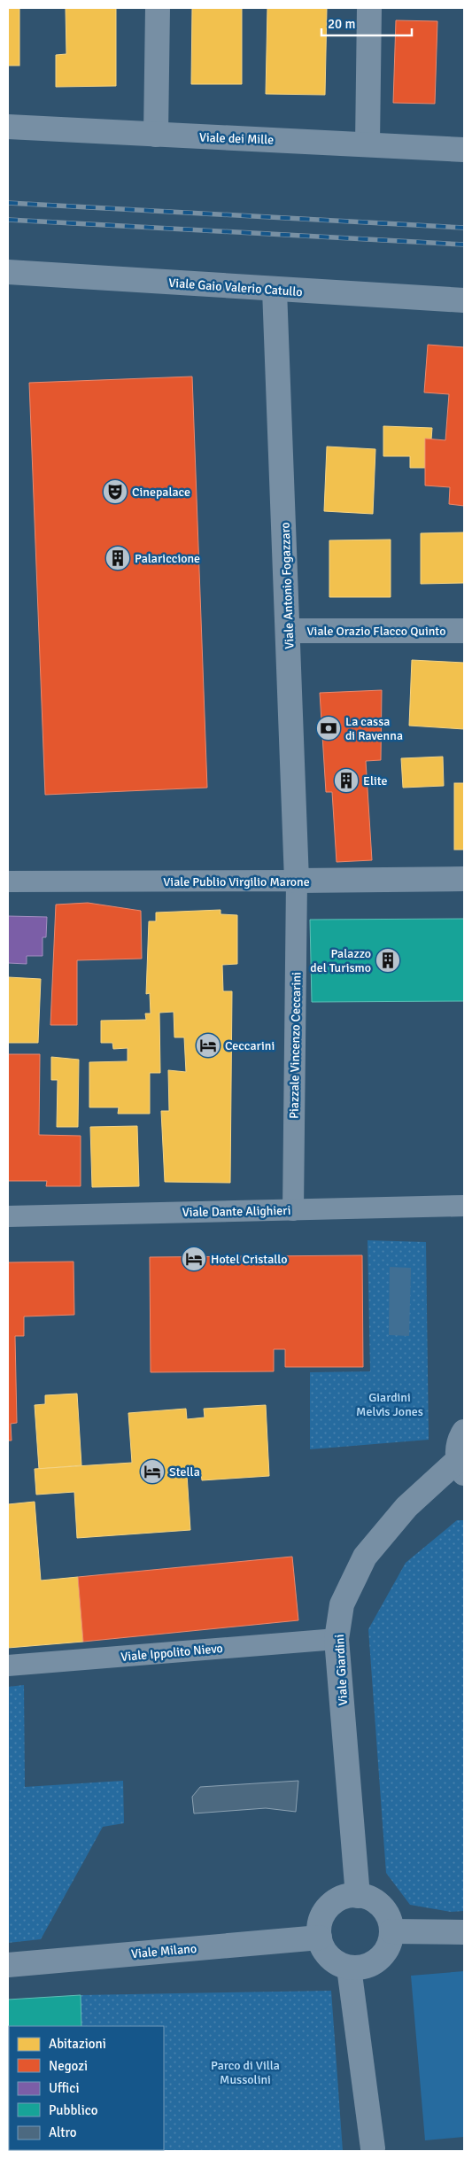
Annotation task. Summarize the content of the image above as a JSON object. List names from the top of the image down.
{
  "streets": {
    "street": [
      "Viale dei Mille",
      "Viale Gaio Valerio Catullo",
      "Viale Antonio Fogazzaro",
      "Viale Orazio Flacco Quinto",
      "Viale Publio Virgilio Marone",
      "Piazzale Vincenzo Ceccarini",
      "Viale Dante Alighieri",
      "Viale Ippolito Nievo",
      "Viale Giardini",
      "Viale Milano"
    ]
  },
  "crossings": [
    ["Viale Gaio Valerio Catullo", "Viale Antonio Fogazzaro"],
    ["Viale Antonio Fogazzaro", "Viale Orazio Flacco Quinto"],
    ["Viale Antonio Fogazzaro", "Viale Publio Virgilio Marone"],
    ["Viale Antonio Fogazzaro", "Piazzale Vincenzo Ceccarini"],
    ["Viale Publio Virgilio Marone", "Piazzale Vincenzo Ceccarini"],
    ["Piazzale Vincenzo Ceccarini", "Viale Dante Alighieri"],
    ["Viale Ippolito Nievo", "Viale Giardini"],
    ["Viale Giardini", "Viale Milano"]
  ],
  "parks": ["Giardini Melvis Jones", "Parco di Villa Mussolini"],
  "places": {
    "theatre": ["Cinepalace"],
    "building": ["Palariccione", "Elite", "Palazzo del Turismo"],
    "bank": ["La cassa di Ravenna"],
    "hotel": ["Ceccarini", "Hotel Cristallo", "Stella"]
  },
  "legend": [
    "Abitazioni",
    "Negozi",
    "Uffici",
    "Pubblico",
    "Altro"
  ],
  "scale_bar": "20 m"
}
